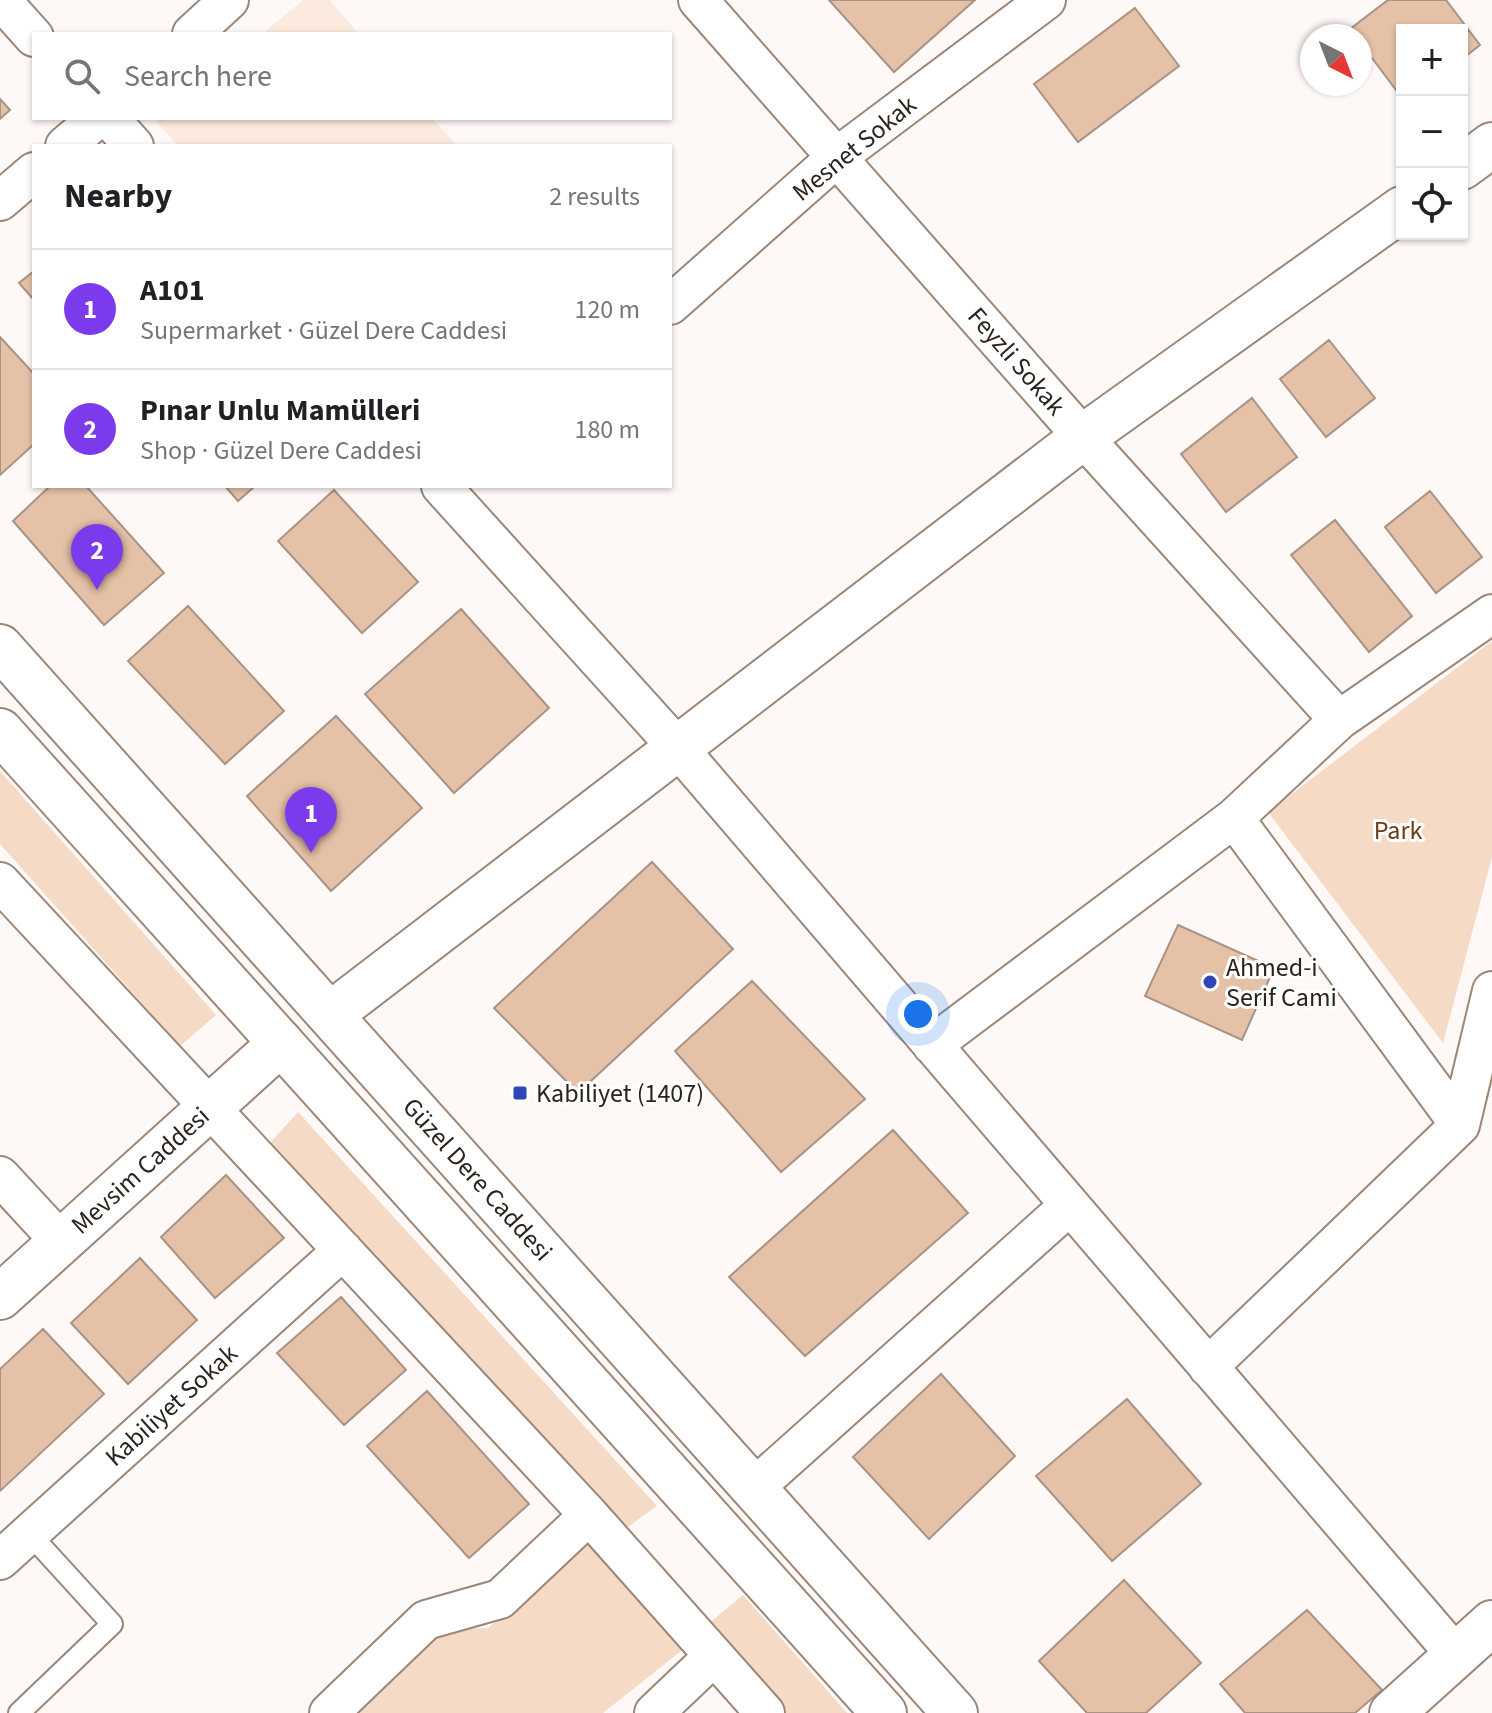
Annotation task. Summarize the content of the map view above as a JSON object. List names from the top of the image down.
{
  "streets": {
    "main road": ["Mevsim Caddesi", "Güzel Dere Caddesi"],
    "street": ["Mesnet Sokak", "Feyzli Sokak", "Kabiliyet Sokak"]
  },
  "crossings": [
    ["Mesnet Sokak", "Feyzli Sokak"]
  ],
  "parks": ["Park"],
  "places": {
    "other": ["Ahmed-i Serif Cami"],
    "transit": ["Kabiliyet (1407)"]
  },
  "north": "bottom right",
  "page": {
    "map_buttons": ["+", "−"],
    "search": "Search here",
    "heading": ["Nearby", "2 results"],
    "list": [
      {
        "mark": "1",
        "name": "A101",
        "note": "Supermarket · Güzel Dere Caddesi",
        "value": "120 m"
      },
      {
        "mark": "2",
        "name": "Pınar Unlu Mamülleri",
        "note": "Shop · Güzel Dere Caddesi",
        "value": "180 m"
      }
    ],
    "pins": ["2", "1"]
  }
}
